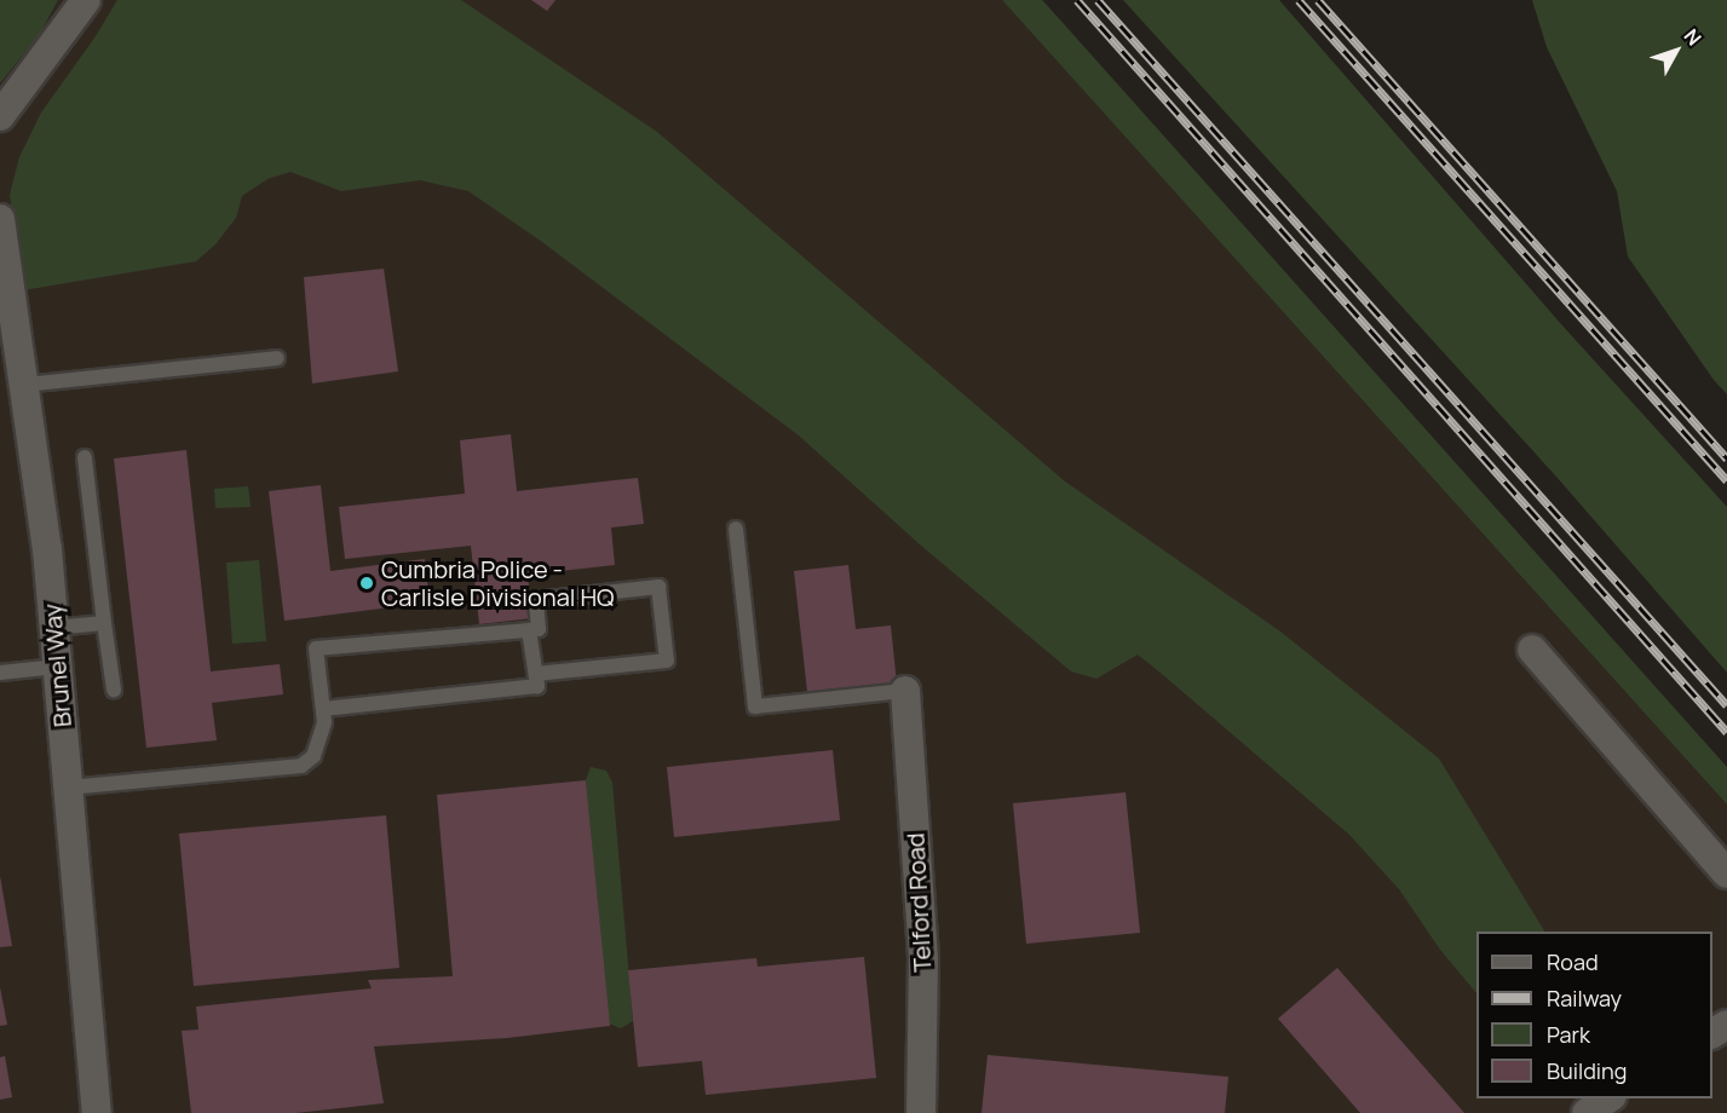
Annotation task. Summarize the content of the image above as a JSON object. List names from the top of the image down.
{
  "streets": {
    "street": ["Brunel Way", "Telford Road"]
  },
  "places": ["Cumbria Police - Carlisle Divisional HQ"],
  "legend": [
    "Road",
    "Railway",
    "Park",
    "Building"
  ],
  "north": "top right"
}
